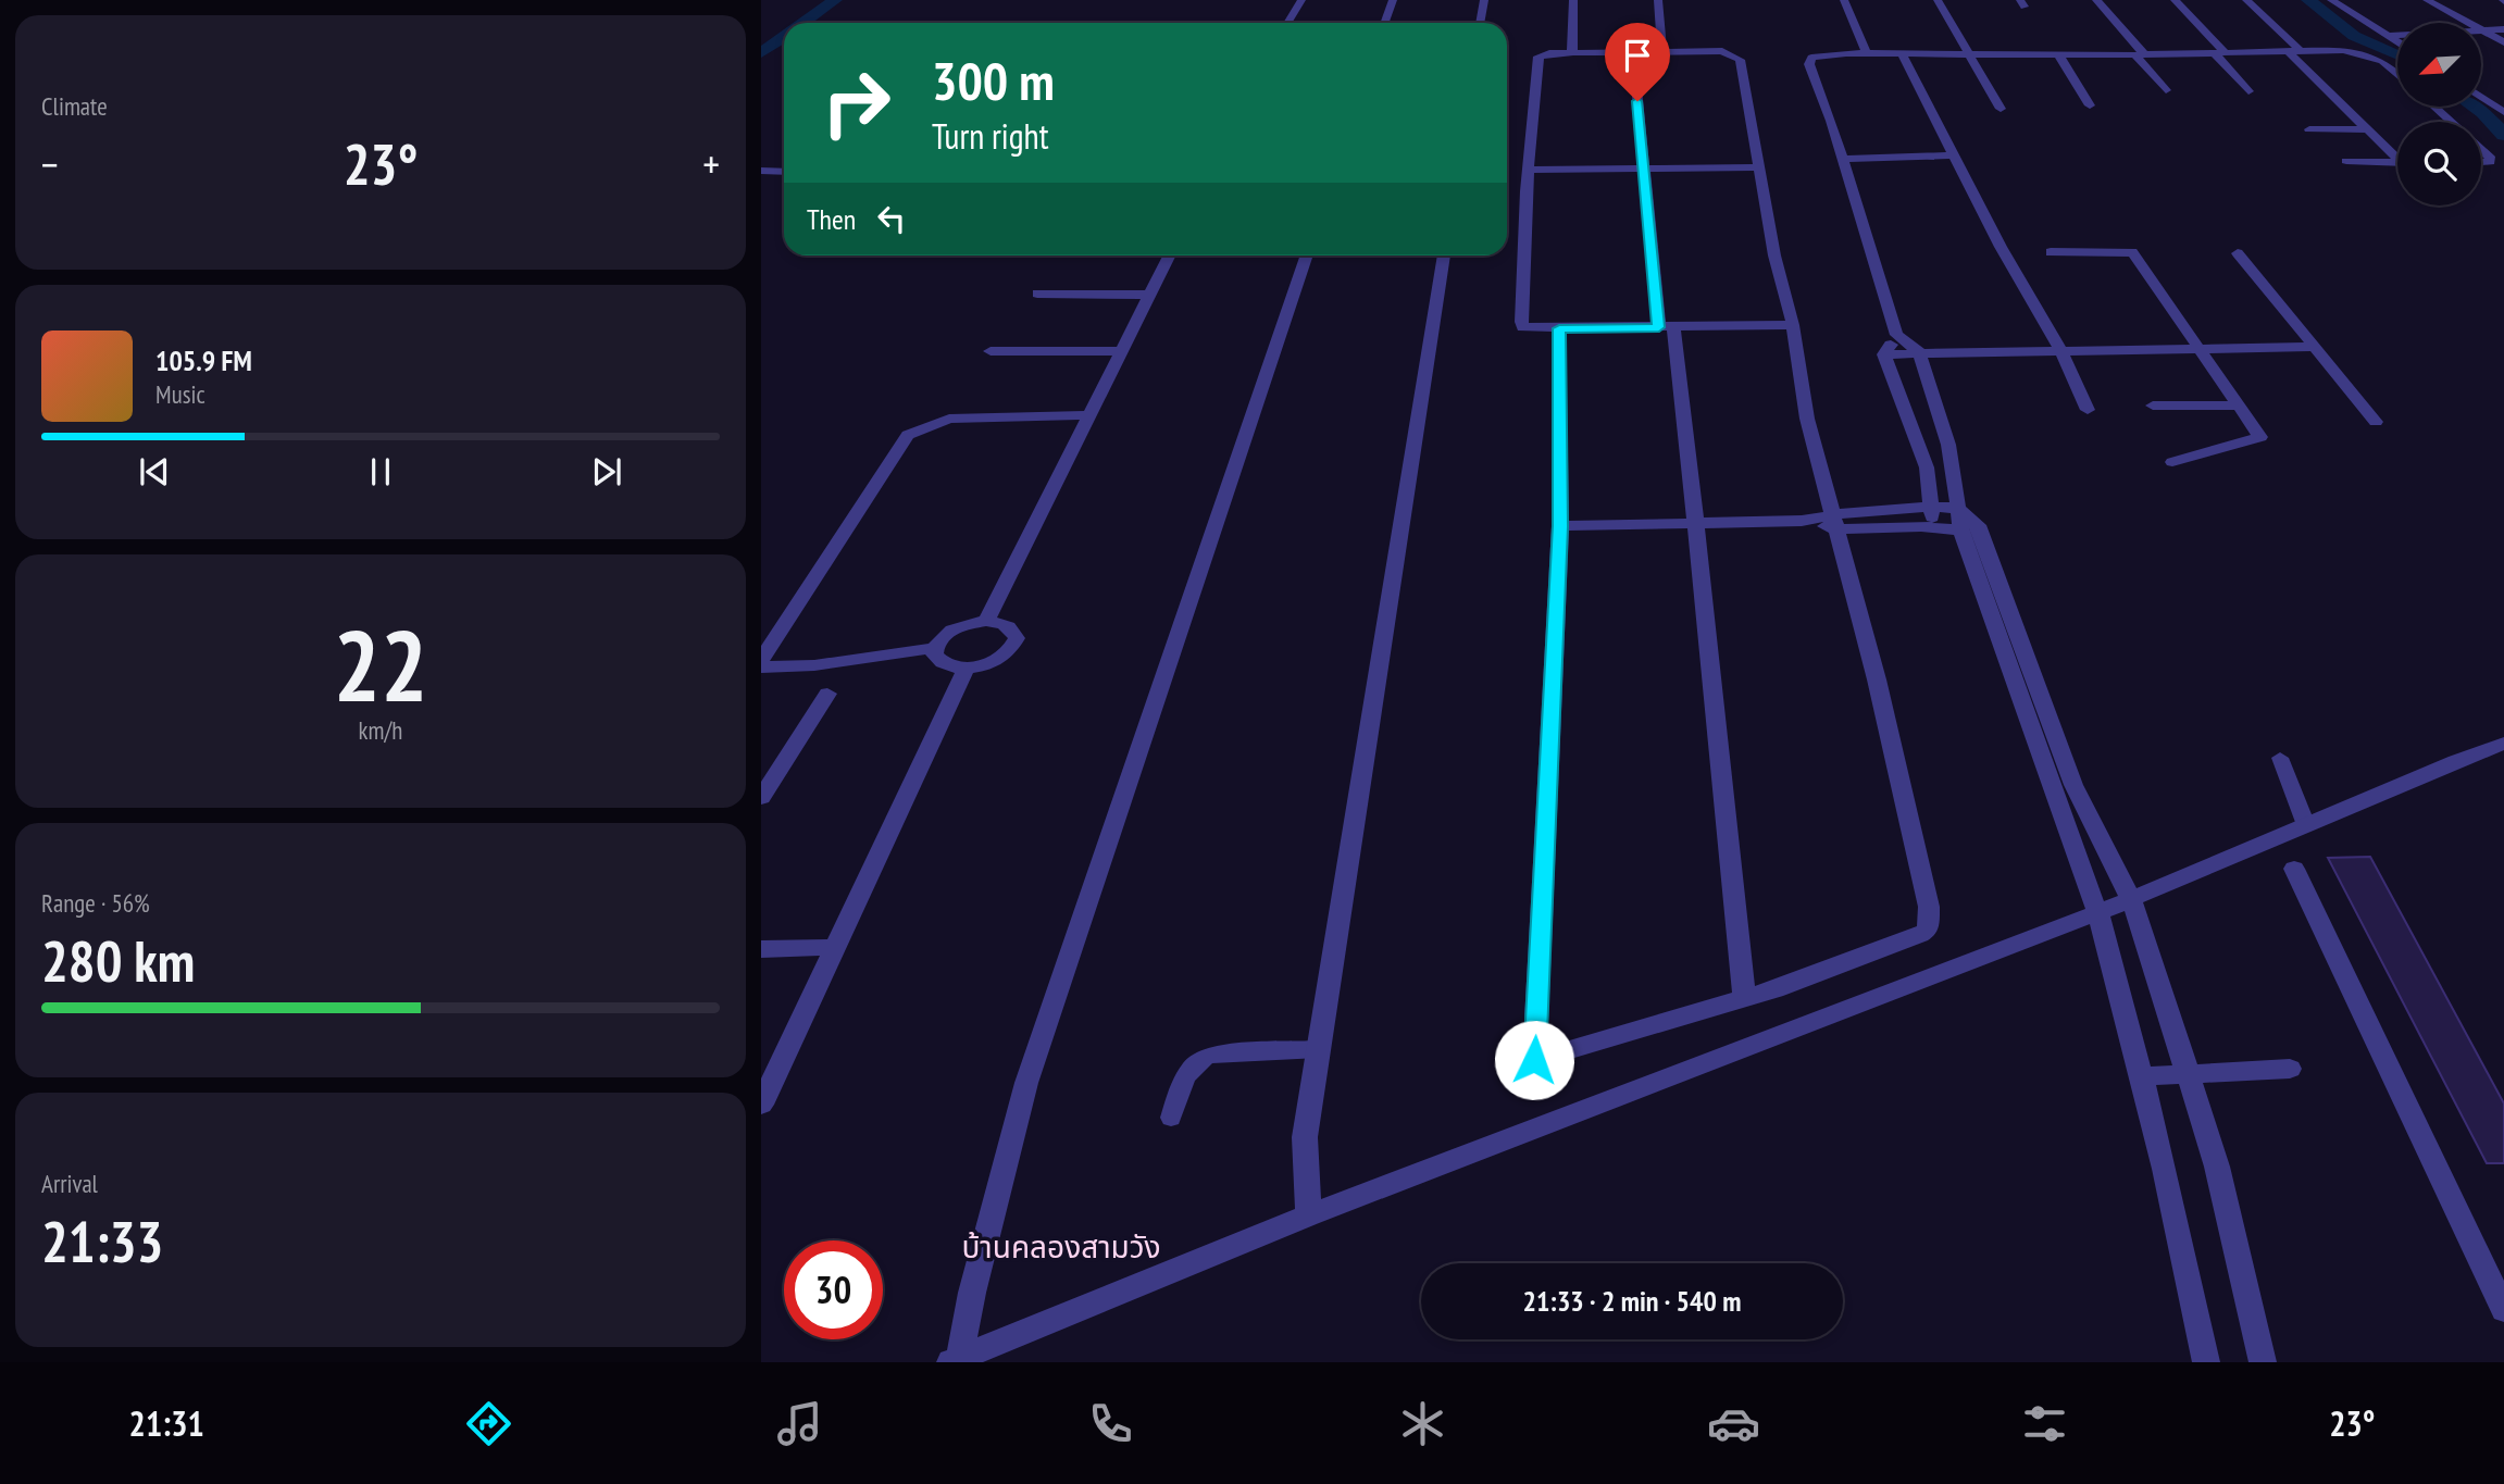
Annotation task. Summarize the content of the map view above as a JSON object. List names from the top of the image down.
{
  "districts": ["บ้านคลองสามวัง"],
  "north": "bottom left",
  "page": {
    "tile": [
      "Climate",
      ["22", "km/h"],
      ["Range · 56%", "280 km"],
      ["Arrival", "21:33"]
    ],
    "turn": ["300 m", "Turn right"],
    "heat": ["−", "23°", "+"],
    "then": "Then",
    "song": ["105.9 FM", "Music"],
    "limit": "30",
    "trip": "21:33 · 2 min · 540 m",
    "tabs": ["21:31", "23°"]
  }
}
